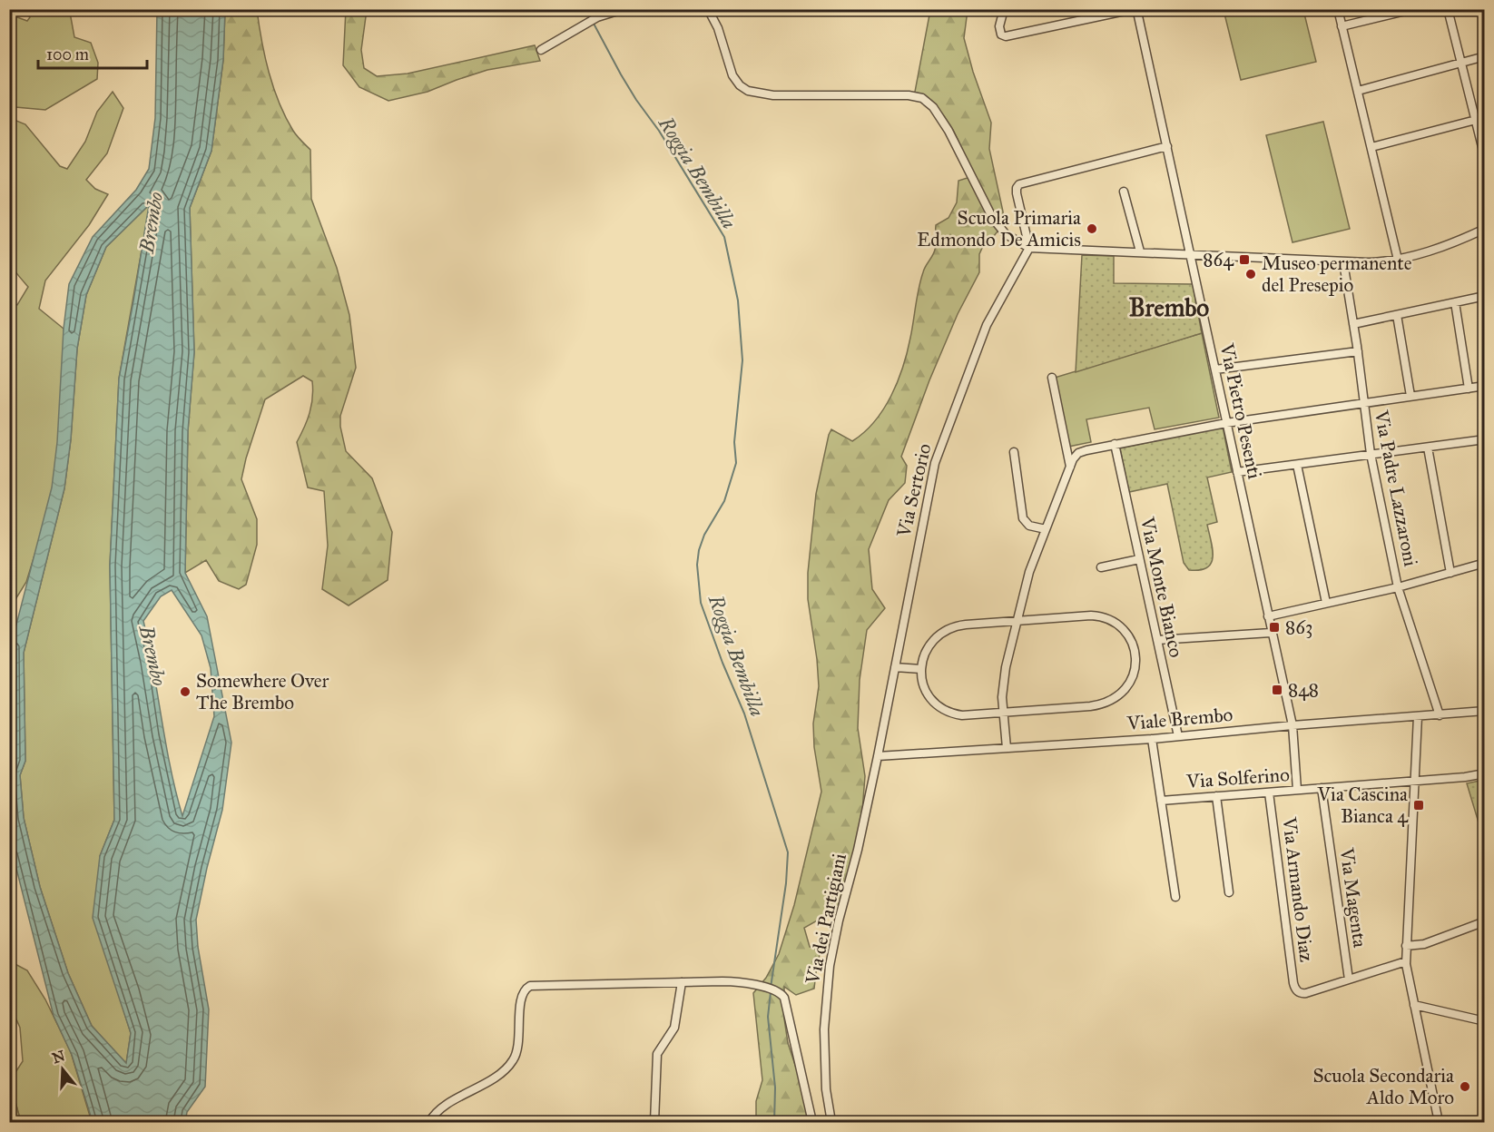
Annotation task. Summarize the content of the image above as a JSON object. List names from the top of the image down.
{
  "streets": {
    "street": [
      "Via Pietro Pesenti",
      "Via Padre Lazzaroni",
      "Via Sertorio",
      "Via Monte Bianco",
      "Viale Brembo",
      "Via Solferino",
      "Via Armando Diaz",
      "Via Magenta",
      "Via dei Partigiani"
    ]
  },
  "crossings": [
    ["Via Pietro Pesenti", "Viale Brembo"],
    ["Via Pietro Pesenti", "Via Solferino"],
    ["Via Padre Lazzaroni", "Viale Brembo"],
    ["Via Sertorio", "Viale Brembo"],
    ["Via Sertorio", "Via dei Partigiani"],
    ["Via Monte Bianco", "Viale Brembo"],
    ["Viale Brembo", "Via dei Partigiani"],
    ["Via Solferino", "Via Armando Diaz"],
    ["Via Solferino", "Via Magenta"],
    ["Via Armando Diaz", "Via Magenta"]
  ],
  "districts": ["Brembo"],
  "water": ["Roggia Bembilla", "Brembo"],
  "places": {
    "other": [
      "Scuola Primaria Edmondo De Amicis",
      "Museo permanente del Presepio",
      "Somewhere Over The Brembo",
      "Scuola Secondaria Aldo Moro"
    ],
    "transit": [
      "864",
      "863",
      "848",
      "Via Cascina Bianca 4"
    ]
  },
  "scale_bar": "100 m",
  "north": "top"
}
